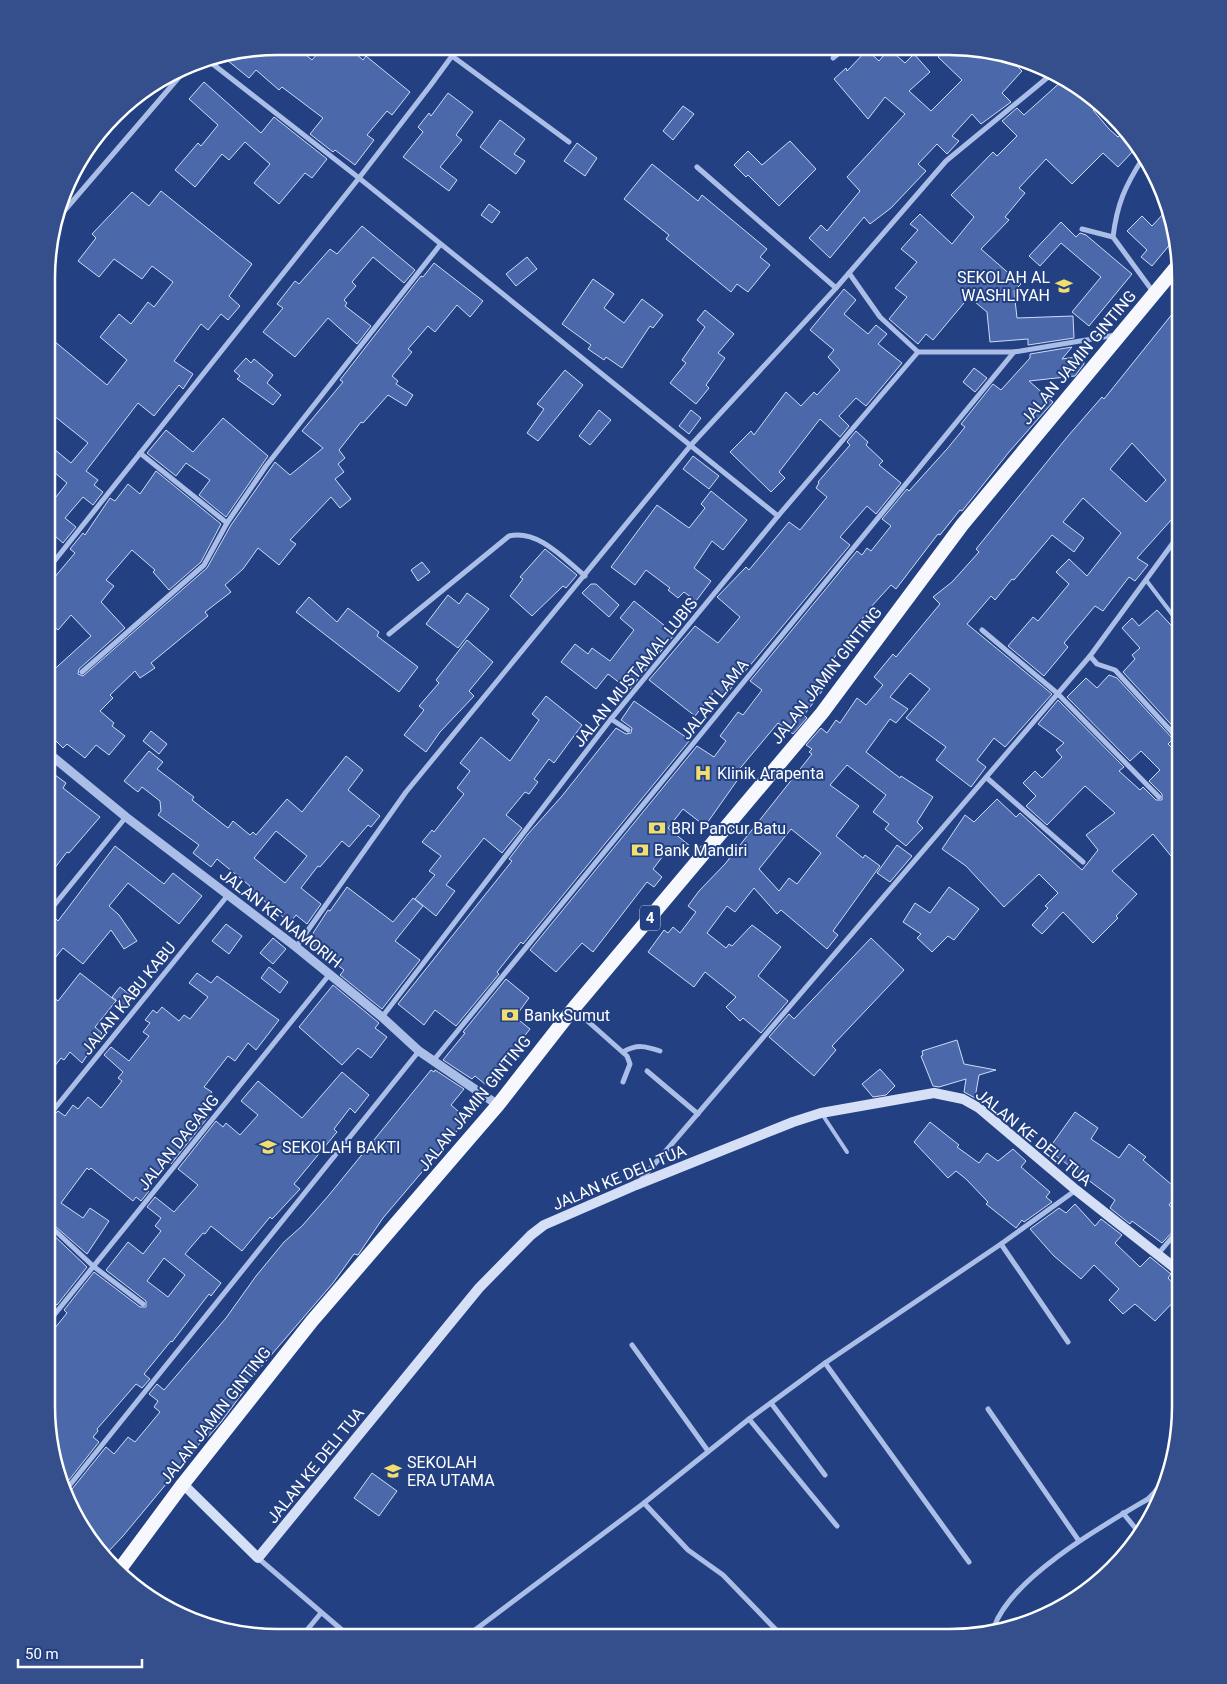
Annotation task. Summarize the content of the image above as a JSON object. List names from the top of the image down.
{
  "streets": {
    "highway": ["JALAN JAMIN GINTING", "4"],
    "main road": ["JALAN KE DELI TUA"],
    "street": [
      "JALAN MUSTAMAL LUBIS",
      "JALAN LAMA",
      "JALAN KE NAMORIH",
      "JALAN KABU KABU",
      "JALAN DAGANG"
    ]
  },
  "crossings": [
    ["JALAN JAMIN GINTING", "JALAN KE NAMORIH"],
    ["JALAN MUSTAMAL LUBIS", "JALAN KE NAMORIH"],
    ["JALAN LAMA", "JALAN KE NAMORIH"],
    ["JALAN KE NAMORIH", "JALAN KABU KABU"],
    ["JALAN KE NAMORIH", "JALAN DAGANG"]
  ],
  "places": {
    "school or university": ["SEKOLAH AL WASHLIYAH", "SEKOLAH BAKTI", "SEKOLAH ERA UTAMA"],
    "hospital": ["Klinik Arapenta"],
    "bank": ["BRI Pancur Batu", "Bank Mandiri", "Bank Sumut"]
  },
  "scale_bar": "50 m"
}
